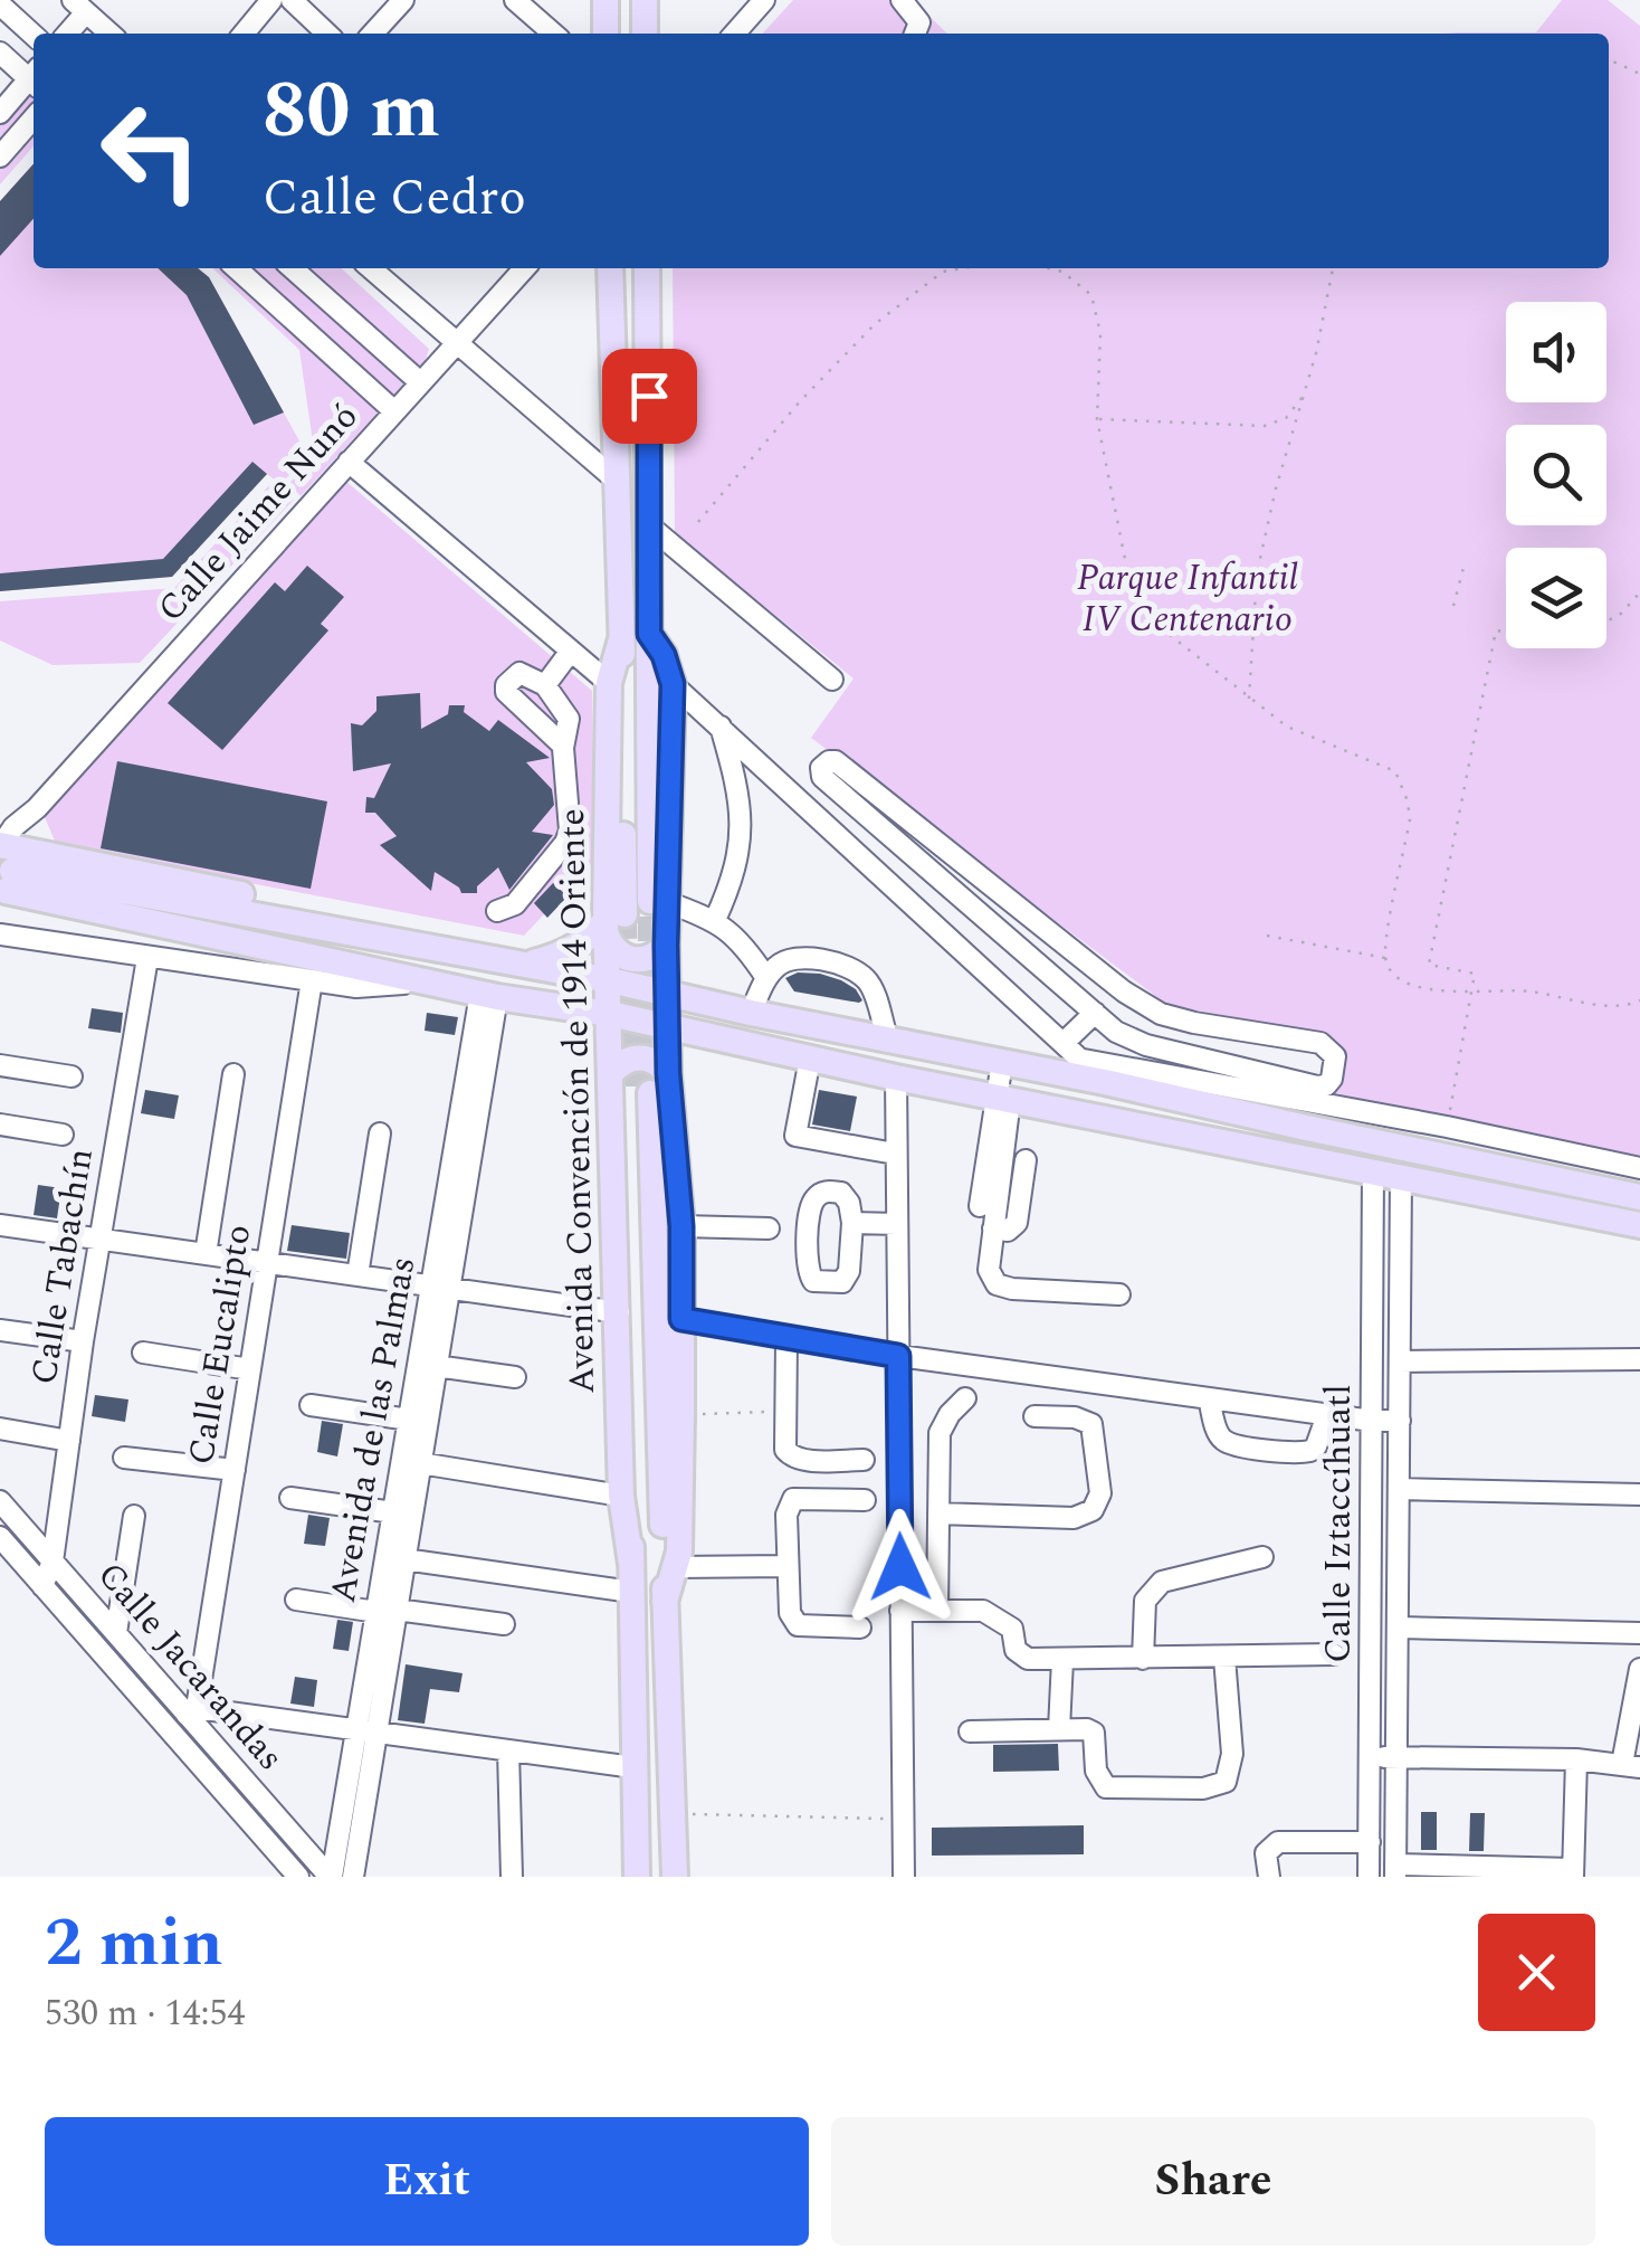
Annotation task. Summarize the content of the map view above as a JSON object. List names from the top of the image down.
{
  "streets": {
    "main road": ["Avenida Convención de 1914 Oriente"],
    "street": [
      "Calle Jaime Nunó",
      "Calle Tabachín",
      "Calle Eucalipto",
      "Avenida de las Palmas",
      "Calle Iztaccíhuatl",
      "Calle Jacarandas"
    ]
  },
  "crossings": [
    ["Calle Tabachín", "Calle Jacarandas"],
    ["Calle Eucalipto", "Calle Jacarandas"],
    ["Avenida de las Palmas", "Calle Jacarandas"]
  ],
  "parks": ["Parque Infantil IV Centenario"],
  "page": {
    "turn": ["80 m", "Calle Cedro"],
    "heading": ["2 min", "530 m · 14:54"],
    "buttons": ["Exit", "Share"]
  }
}
